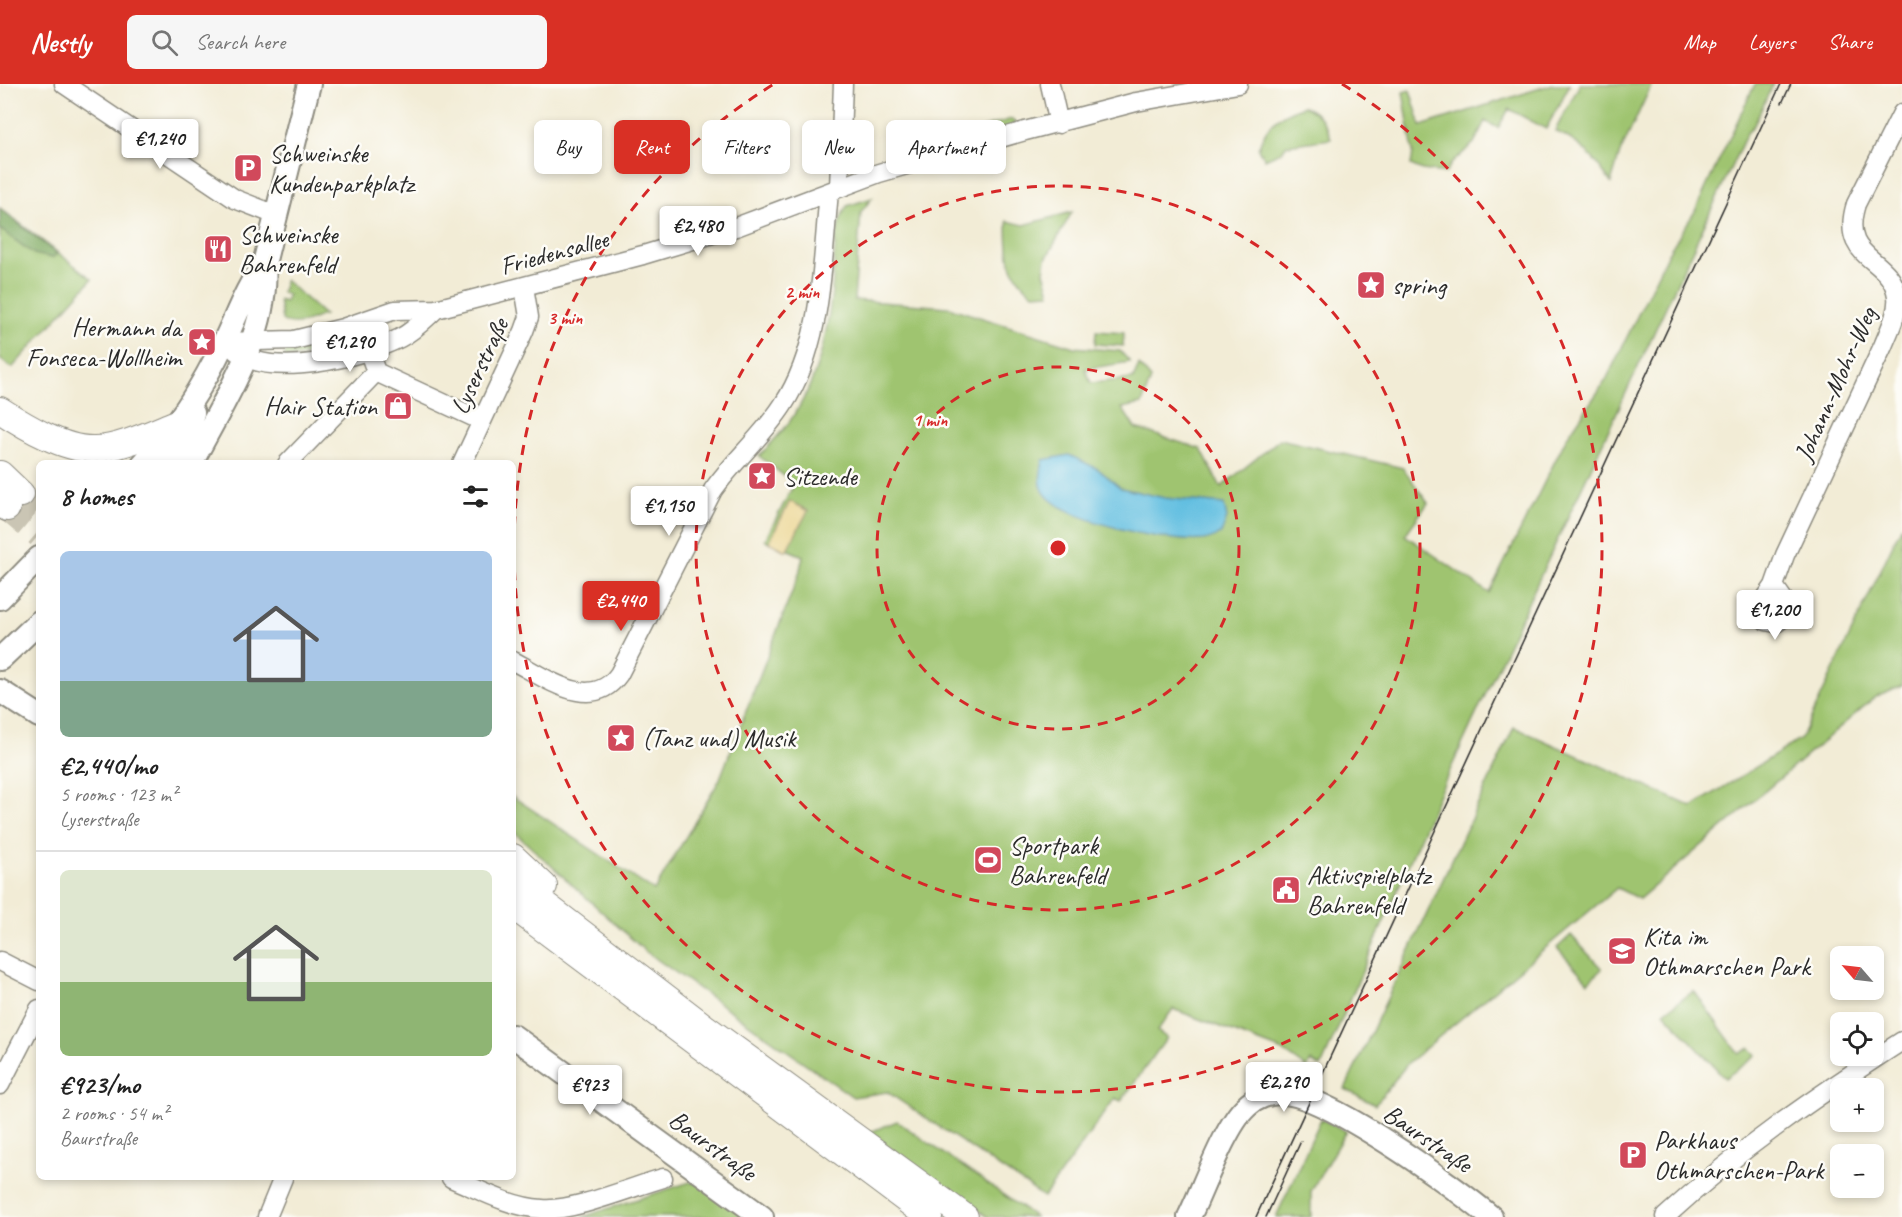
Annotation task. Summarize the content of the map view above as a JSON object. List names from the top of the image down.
{
  "streets": {
    "main road": ["Baurstraße"],
    "street": ["Friedensallee", "Lyserstraße", "Johann-Mohr-Weg"]
  },
  "crossings": [
    ["Friedensallee", "Lyserstraße"]
  ],
  "places": {
    "parking": ["Schweinske Kundenparkplatz", "Parkhaus Othmarschen-Park"],
    "restaurant": ["Schweinske Bahrenfeld"],
    "place": [
      "spring",
      "Hermann da Fonseca-Wollheim",
      "Sitzende",
      "(Tanz und) Musik"
    ],
    "shop": ["Hair Station"],
    "sports": ["Sportpark Bahrenfeld"],
    "public building": ["Aktivspielplatz Bahrenfeld"],
    "school or university": ["Kita im Othmarschen Park"]
  },
  "north": "top left",
  "page": {
    "header": "Nestly",
    "search": "Search here",
    "nav": ["Map", "Layers", "Share"],
    "price": [
      "€1,240",
      "€2,480",
      "€1,290",
      "€1,150",
      "€2,440",
      "€1,200",
      "€2,290",
      "€923"
    ],
    "chip": [
      "Buy",
      "Rent",
      "Filters",
      "New",
      "Apartment"
    ],
    "heading": "8 homes",
    "list": [
      {
        "name": "€2,440/mo",
        "note": "5 rooms · 123 m² · Lyserstraße"
      },
      {
        "name": "€923/mo",
        "note": "2 rooms · 54 m² · Baurstraße"
      }
    ],
    "map_buttons": ["+", "−"]
  },
  "rings": ["2 min", "3 min", "1 min"]
}
